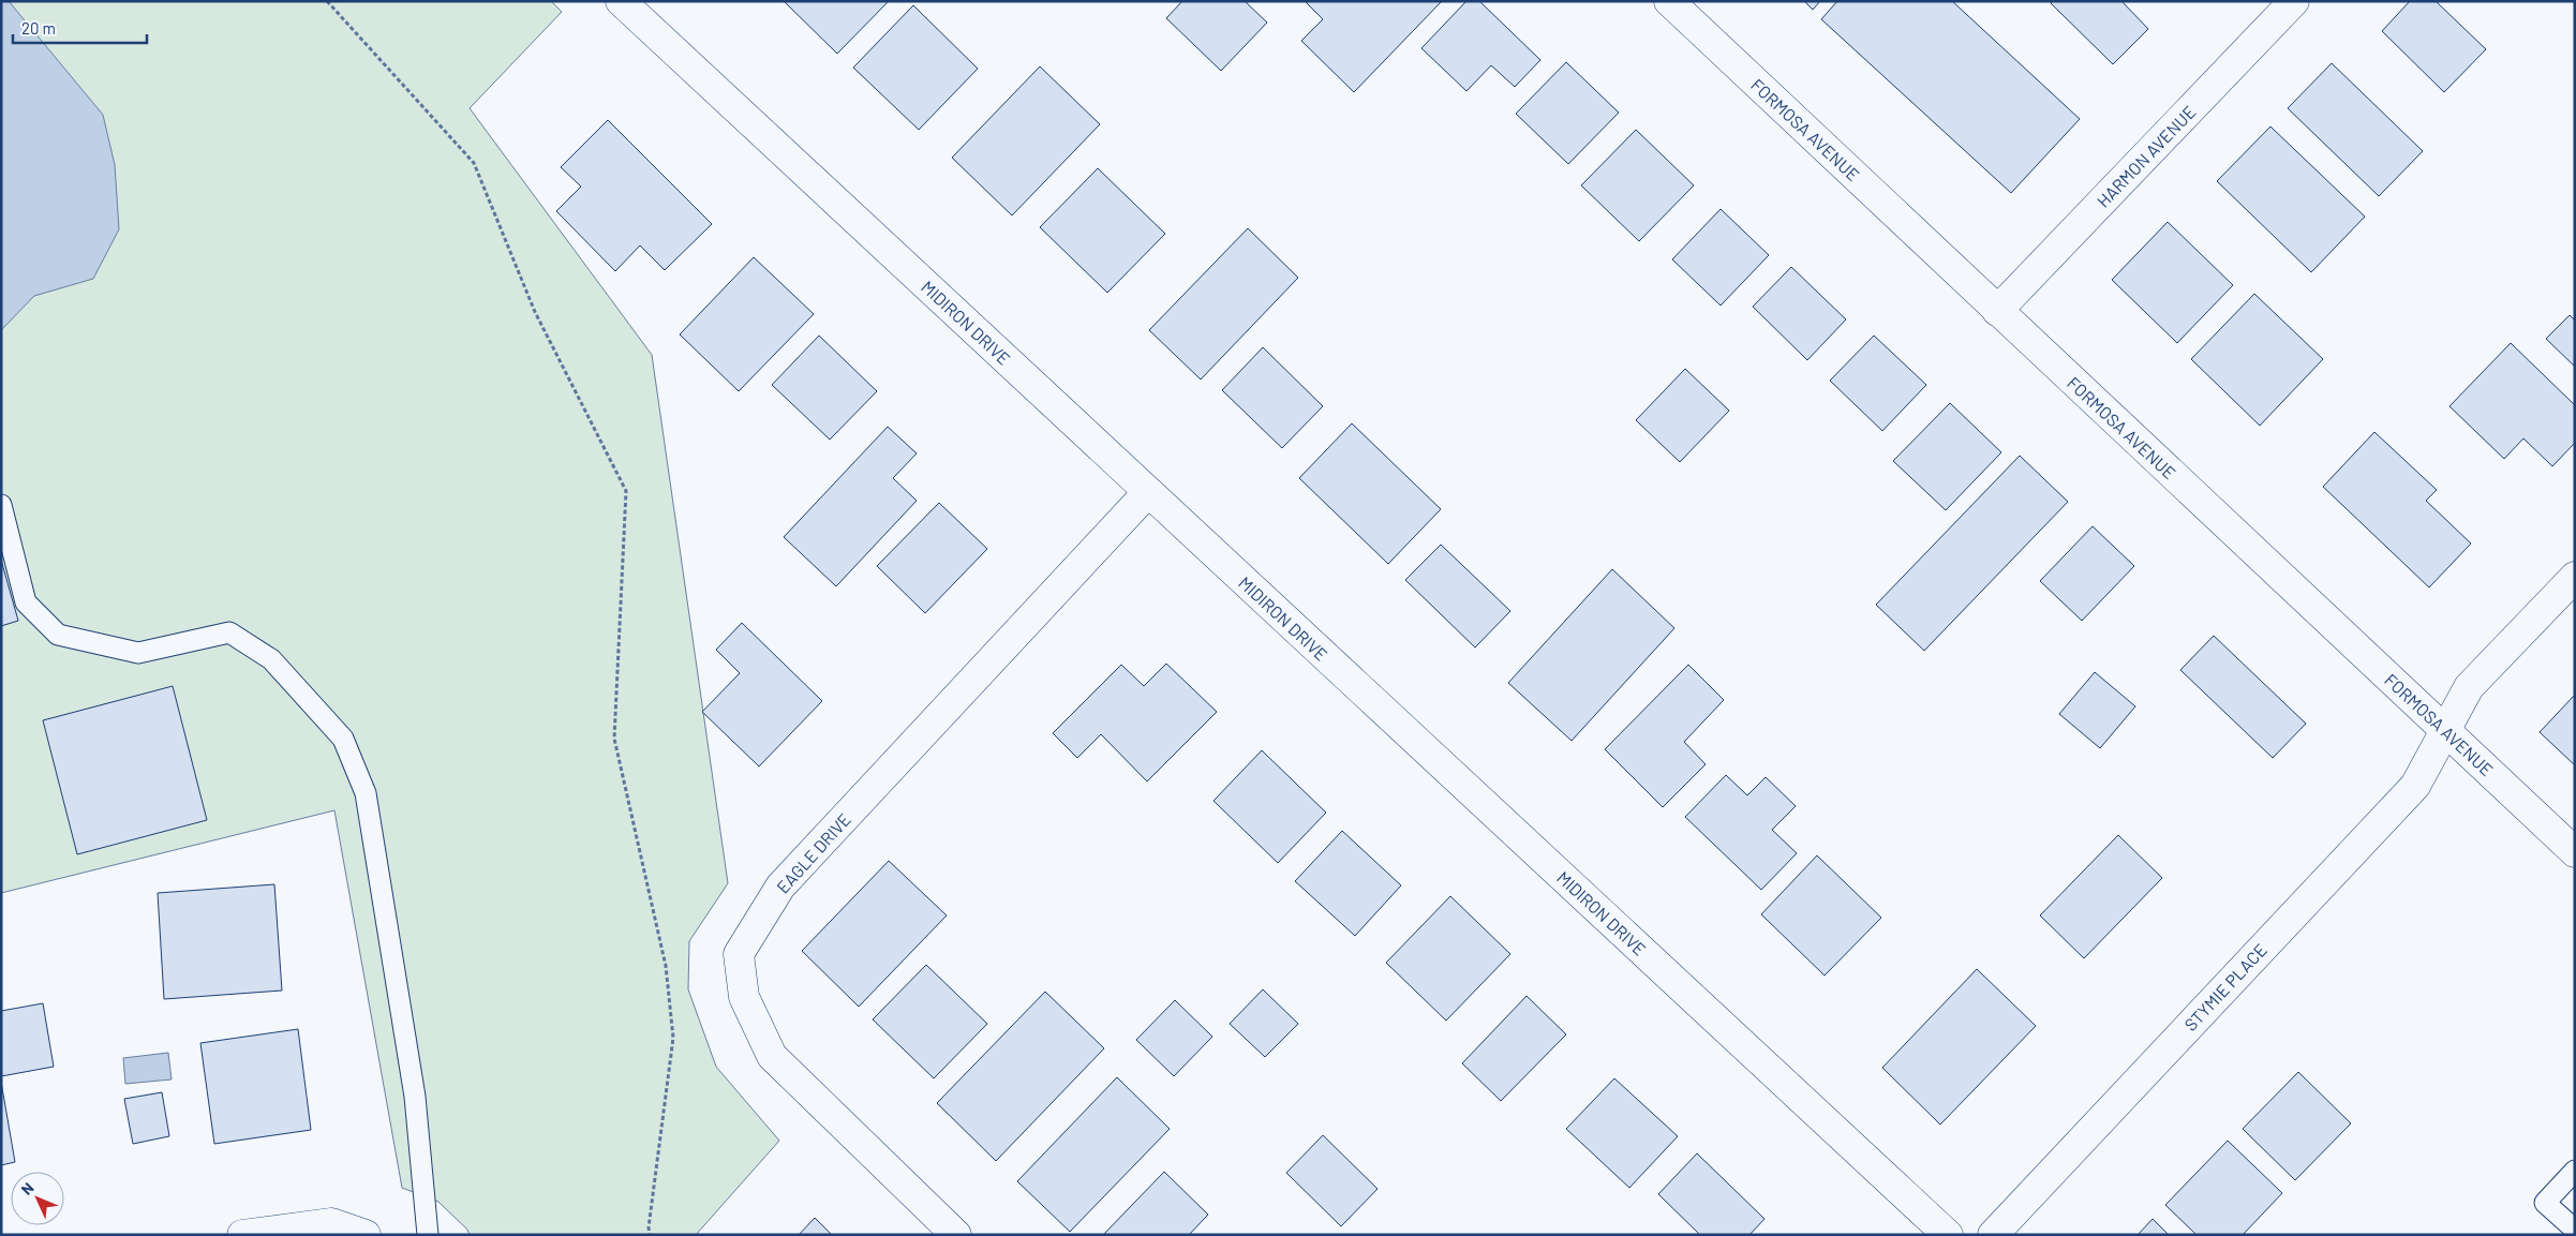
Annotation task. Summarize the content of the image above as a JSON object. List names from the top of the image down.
{
  "streets": {
    "street": [
      "FORMOSA AVENUE",
      "HARMON AVENUE",
      "MIDIRON DRIVE",
      "EAGLE DRIVE",
      "STYMIE PLACE"
    ]
  },
  "crossings": [
    ["FORMOSA AVENUE", "HARMON AVENUE"],
    ["FORMOSA AVENUE", "STYMIE PLACE"],
    ["MIDIRON DRIVE", "EAGLE DRIVE"]
  ],
  "scale_bar": "20 m",
  "north": "top left"
}
